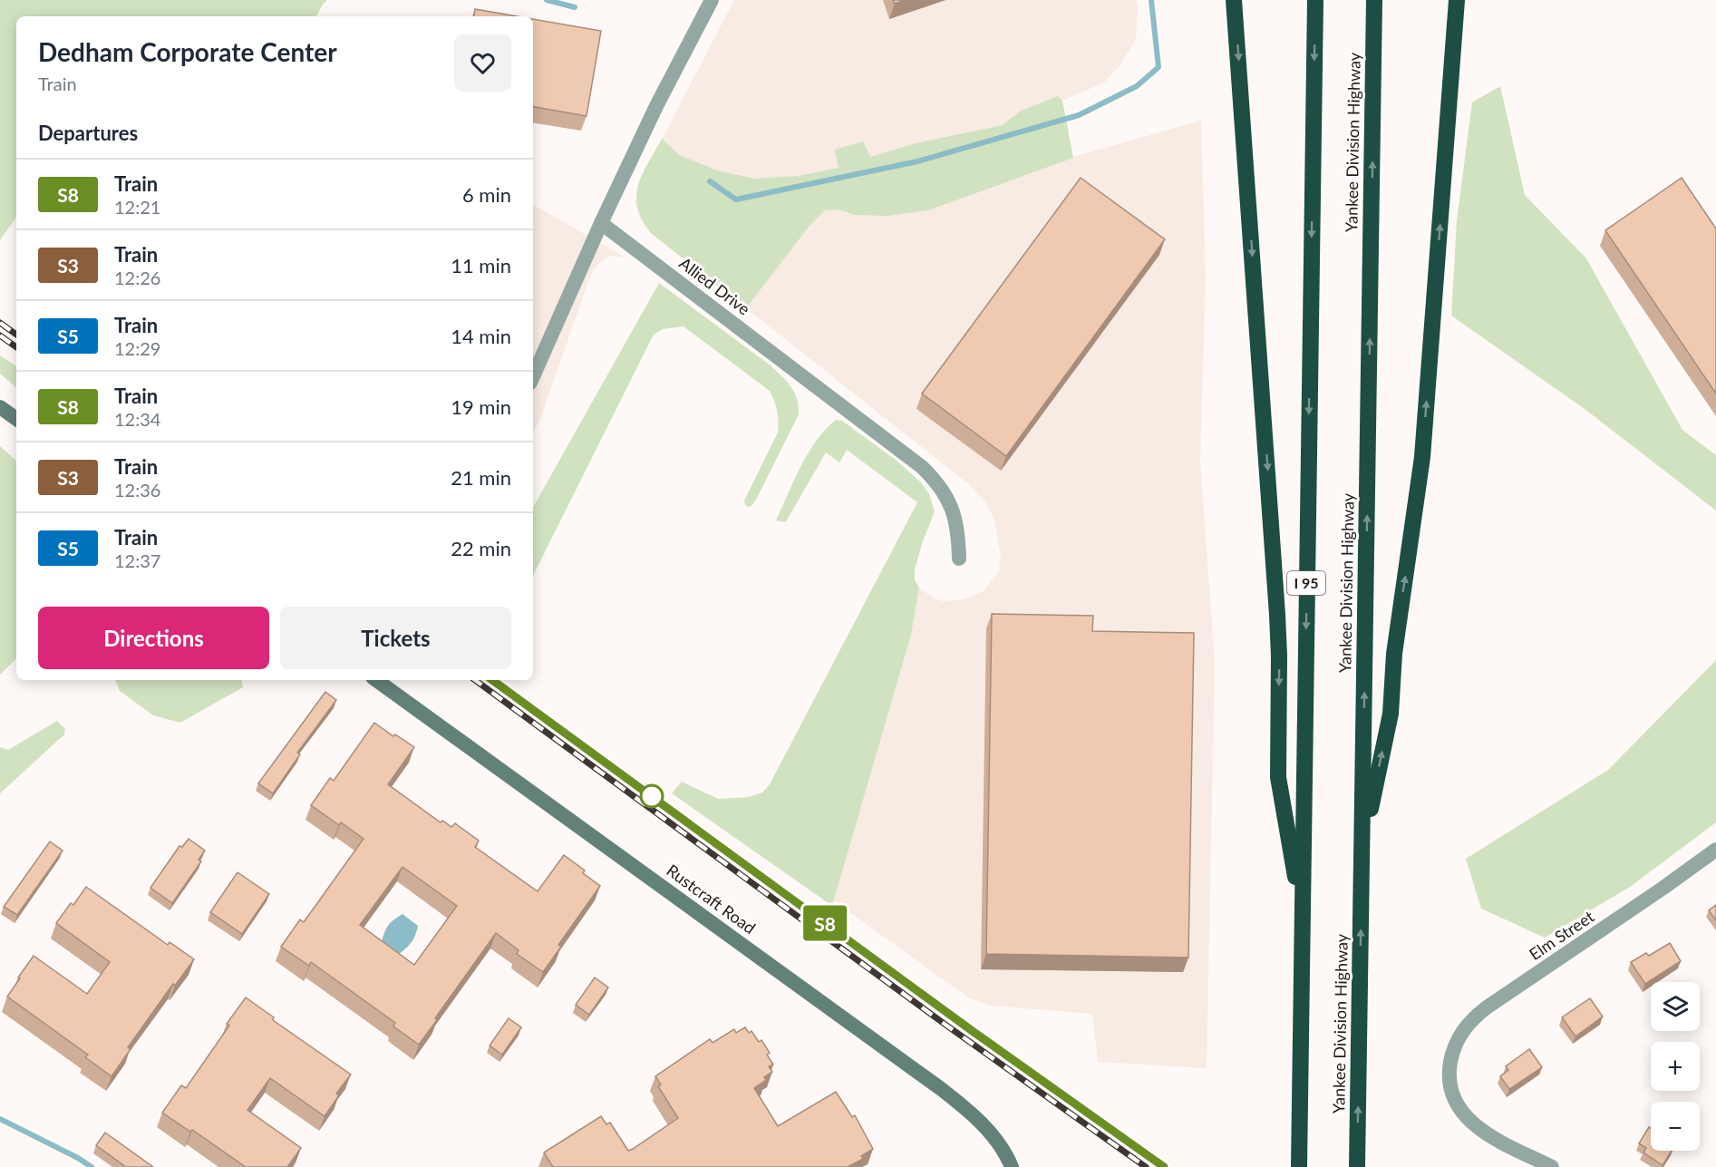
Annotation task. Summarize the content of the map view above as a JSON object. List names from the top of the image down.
{
  "streets": {
    "highway": ["Yankee Division Highway", "I 95"],
    "main road": ["Rustcraft Road"],
    "street": ["Allied Drive", "Elm Street"]
  },
  "page": {
    "on_map": "S8",
    "heading": [
      ["Dedham Corporate Center", "Train"],
      "Departures"
    ],
    "list": [
      {
        "mark": "S8",
        "name": "Train",
        "note": "12:21",
        "value": "6 min"
      },
      {
        "mark": "S3",
        "name": "Train",
        "note": "12:26",
        "value": "11 min"
      },
      {
        "mark": "S5",
        "name": "Train",
        "note": "12:29",
        "value": "14 min"
      },
      {
        "mark": "S8",
        "name": "Train",
        "note": "12:34",
        "value": "19 min"
      },
      {
        "mark": "S3",
        "name": "Train",
        "note": "12:36",
        "value": "21 min"
      },
      {
        "mark": "S5",
        "name": "Train",
        "note": "12:37",
        "value": "22 min"
      }
    ],
    "buttons": ["Directions", "Tickets"],
    "map_buttons": ["+", "−"]
  }
}
